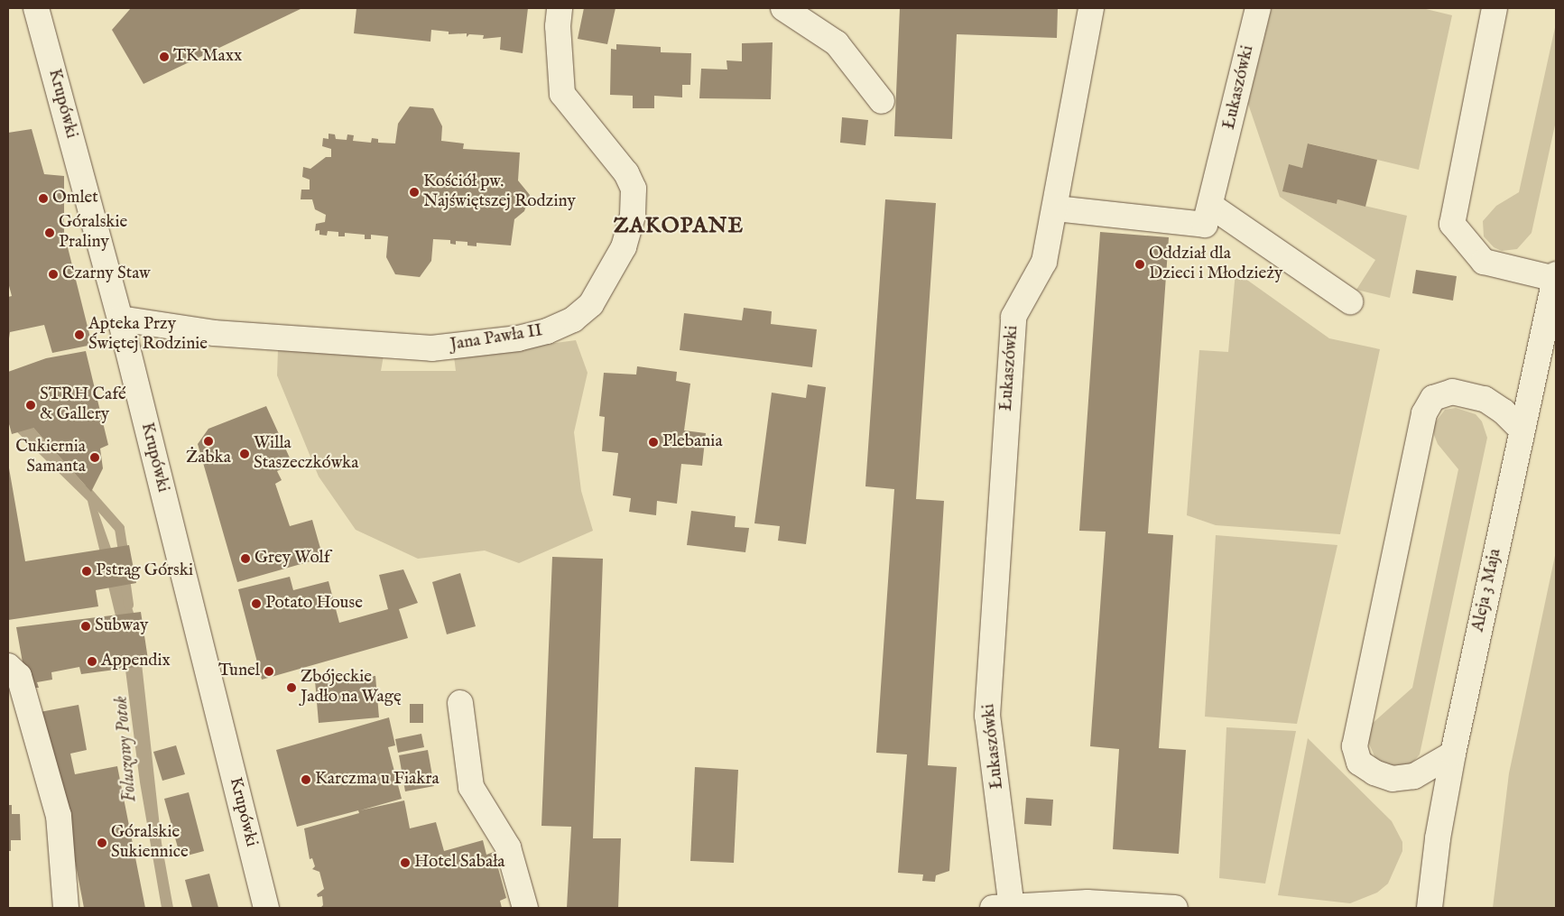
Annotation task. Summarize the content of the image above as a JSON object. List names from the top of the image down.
{
  "streets": {
    "street": [
      "Łukaszówki",
      "Krupówki",
      "Jana Pawła II",
      "Aleja 3 Maja"
    ]
  },
  "crossings": [
    ["Krupówki", "Jana Pawła II"]
  ],
  "districts": ["ZAKOPANE"],
  "water": ["Foluszowy Potok"],
  "places": [
    "TK Maxx",
    "Kościół pw. Najświętszej Rodziny",
    "Omlet",
    "Góralskie Praliny",
    "Oddział dla Dzieci i Młodzieży",
    "Czarny Staw",
    "Apteka Przy Świętej Rodzinie",
    "STRH Café & Gallery",
    "Żabka",
    "Plebania",
    "Willa Staszeczkówka",
    "Cukiernia Samanta",
    "Grey Wolf",
    "Pstrąg Górski",
    "Potato House",
    "Subway",
    "Appendix",
    "Tunel",
    "Zbójeckie Jadło na Wagę",
    "Karczma u Fiakra",
    "Góralskie Sukiennice",
    "Hotel Sabała"
  ]
}
